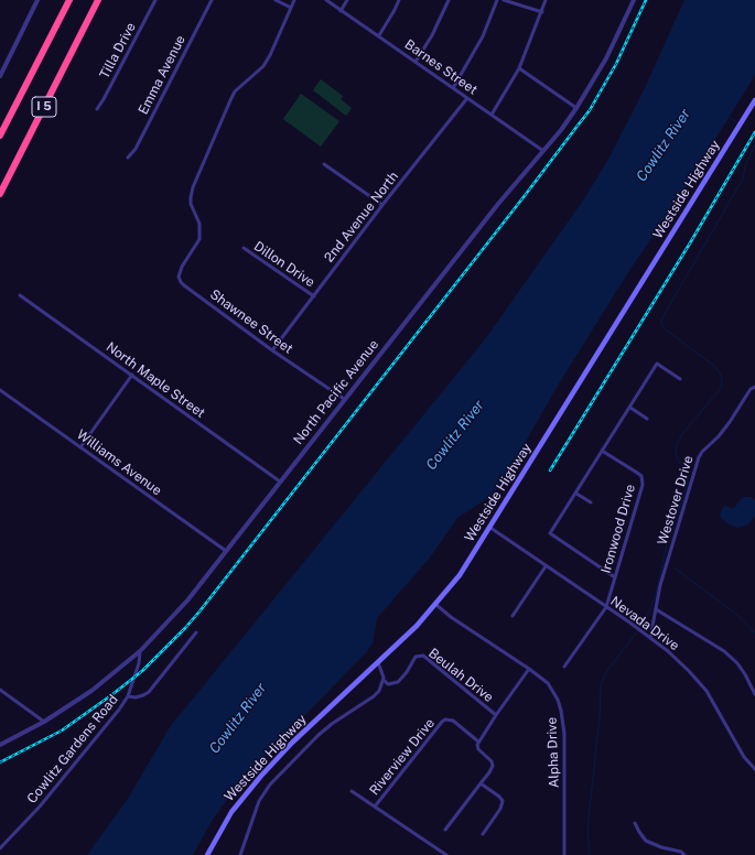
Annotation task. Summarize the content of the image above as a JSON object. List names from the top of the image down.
{
  "streets": {
    "highway": ["I 5"],
    "main road": ["Westside Highway"],
    "street": [
      "Tilla Drive",
      "Barnes Street",
      "Emma Avenue",
      "2nd Avenue North",
      "Dillon Drive",
      "Shawnee Street",
      "North Maple Street",
      "North Pacific Avenue",
      "Williams Avenue",
      "Westover Drive",
      "Ironwood Drive",
      "Nevada Drive",
      "Beulah Drive",
      "Cowlitz Gardens Road",
      "Alpha Drive",
      "Riverview Drive"
    ]
  },
  "crossings": [
    ["Barnes Street", "2nd Avenue North"],
    ["Barnes Street", "North Pacific Avenue"],
    ["Westside Highway", "Nevada Drive"],
    ["Westside Highway", "Alpha Drive"],
    ["2nd Avenue North", "Dillon Drive"],
    ["2nd Avenue North", "Shawnee Street"],
    ["Shawnee Street", "North Pacific Avenue"],
    ["North Maple Street", "North Pacific Avenue"],
    ["North Pacific Avenue", "Williams Avenue"],
    ["North Pacific Avenue", "Cowlitz Gardens Road"],
    ["Westover Drive", "Nevada Drive"],
    ["Ironwood Drive", "Nevada Drive"],
    ["Beulah Drive", "Riverview Drive"]
  ],
  "water": ["Cowlitz River"]
}
